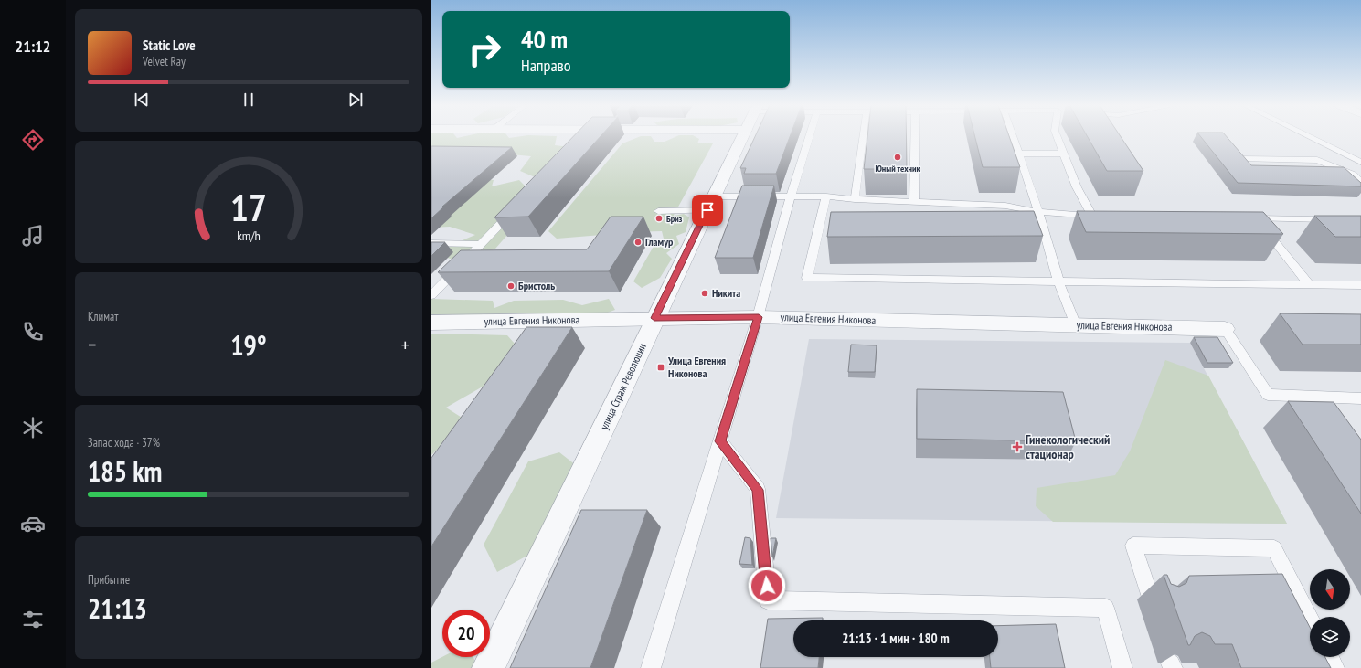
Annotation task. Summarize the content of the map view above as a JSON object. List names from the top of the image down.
{
  "streets": {
    "street": ["улица Евгения Никонова", "улица Страж Революции"]
  },
  "crossings": [
    ["улица Евгения Никонова", "улица Страж Революции"]
  ],
  "places": {
    "other": [
      "Юный техник",
      "Бриз",
      "Гламур",
      "Бристоль",
      "Никита"
    ],
    "transit": ["Улица Евгения Никонова"],
    "health": ["Гинекологический стационар"]
  },
  "north": "bottom",
  "page": {
    "tabs": "21:12",
    "turn": ["40 m", "Направо"],
    "song": ["Static Love", "Velvet Ray"],
    "tile": [
      "Климат",
      ["Запас хода · 37%", "185 km"],
      ["Прибытие", "21:13"]
    ],
    "heat": ["−", "19°", "+"],
    "limit": "20",
    "trip": "21:13 · 1 мин · 180 m",
    "gauge": ["17", "km/h"]
  }
}
